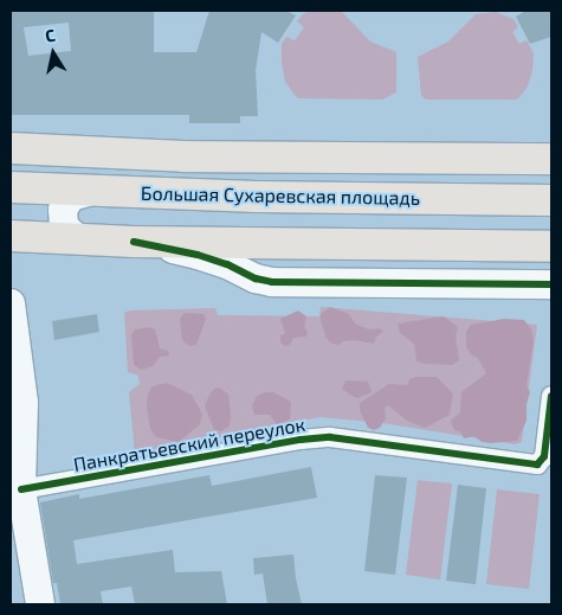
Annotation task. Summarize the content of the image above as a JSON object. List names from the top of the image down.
{
  "streets": {
    "main road": ["Большая Сухаревская площадь"],
    "street": ["Панкратьевский переулок"]
  },
  "north": "top"
}
